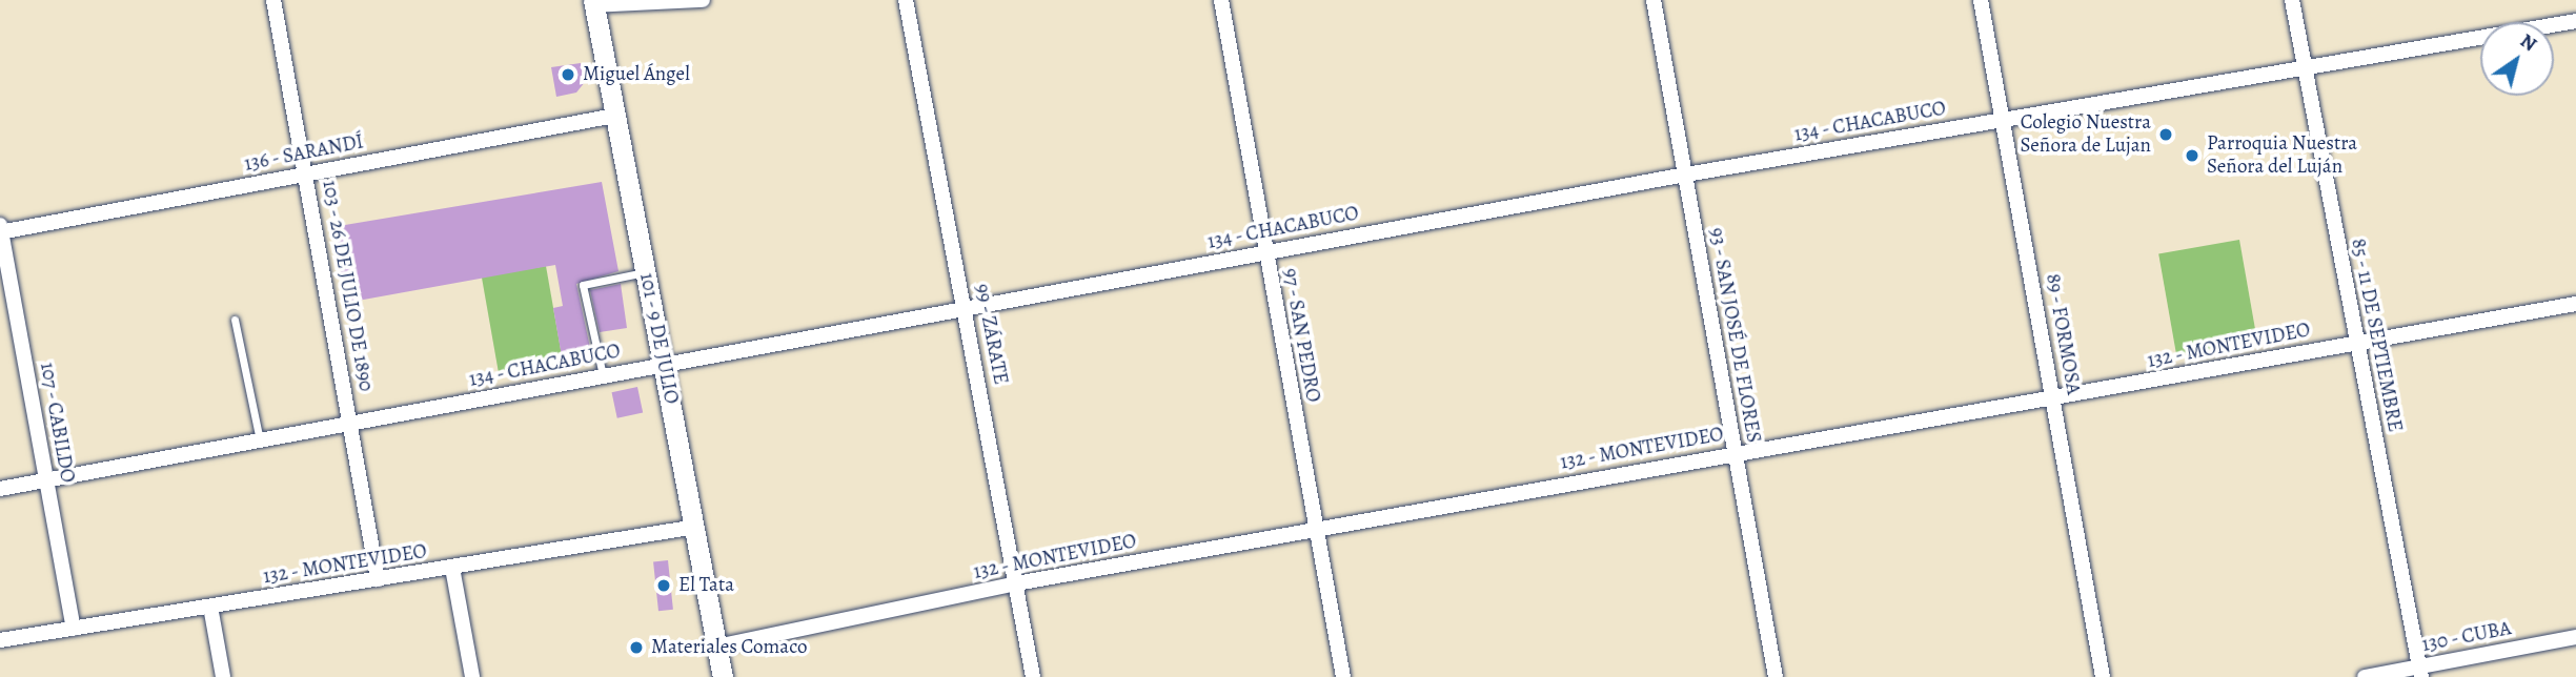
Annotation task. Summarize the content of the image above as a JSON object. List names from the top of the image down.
{
  "streets": {
    "street": [
      "134 - CHACABUCO",
      "136 - SARANDÍ",
      "103 - 26 DE JULIO DE 1890",
      "99 - ZÁRATE",
      "89 - FORMOSA",
      "97 - SAN PEDRO",
      "93 - SAN JOSÉ DE FLORES",
      "85 - 11 DE SEPTIEMBRE",
      "101 - 9 DE JULIO",
      "132 - MONTEVIDEO",
      "107 - CABILDO",
      "130 - CUBA"
    ]
  },
  "crossings": [
    ["134 - CHACABUCO", "103 - 26 DE JULIO DE 1890"],
    ["134 - CHACABUCO", "99 - ZÁRATE"],
    ["134 - CHACABUCO", "89 - FORMOSA"],
    ["134 - CHACABUCO", "97 - SAN PEDRO"],
    ["134 - CHACABUCO", "93 - SAN JOSÉ DE FLORES"],
    ["134 - CHACABUCO", "85 - 11 DE SEPTIEMBRE"],
    ["134 - CHACABUCO", "101 - 9 DE JULIO"],
    ["134 - CHACABUCO", "107 - CABILDO"],
    ["136 - SARANDÍ", "103 - 26 DE JULIO DE 1890"],
    ["136 - SARANDÍ", "101 - 9 DE JULIO"],
    ["136 - SARANDÍ", "107 - CABILDO"],
    ["103 - 26 DE JULIO DE 1890", "132 - MONTEVIDEO"],
    ["99 - ZÁRATE", "132 - MONTEVIDEO"],
    ["89 - FORMOSA", "132 - MONTEVIDEO"],
    ["97 - SAN PEDRO", "132 - MONTEVIDEO"],
    ["93 - SAN JOSÉ DE FLORES", "132 - MONTEVIDEO"],
    ["85 - 11 DE SEPTIEMBRE", "132 - MONTEVIDEO"],
    ["85 - 11 DE SEPTIEMBRE", "130 - CUBA"],
    ["101 - 9 DE JULIO", "132 - MONTEVIDEO"],
    ["132 - MONTEVIDEO", "107 - CABILDO"]
  ],
  "places": [
    "Miguel Ángel",
    "Colegio Nuestra Señora de Lujan",
    "Parroquia Nuestra Señora del Luján",
    "El Tata",
    "Materiales Comaco"
  ],
  "north": "top right"
}
